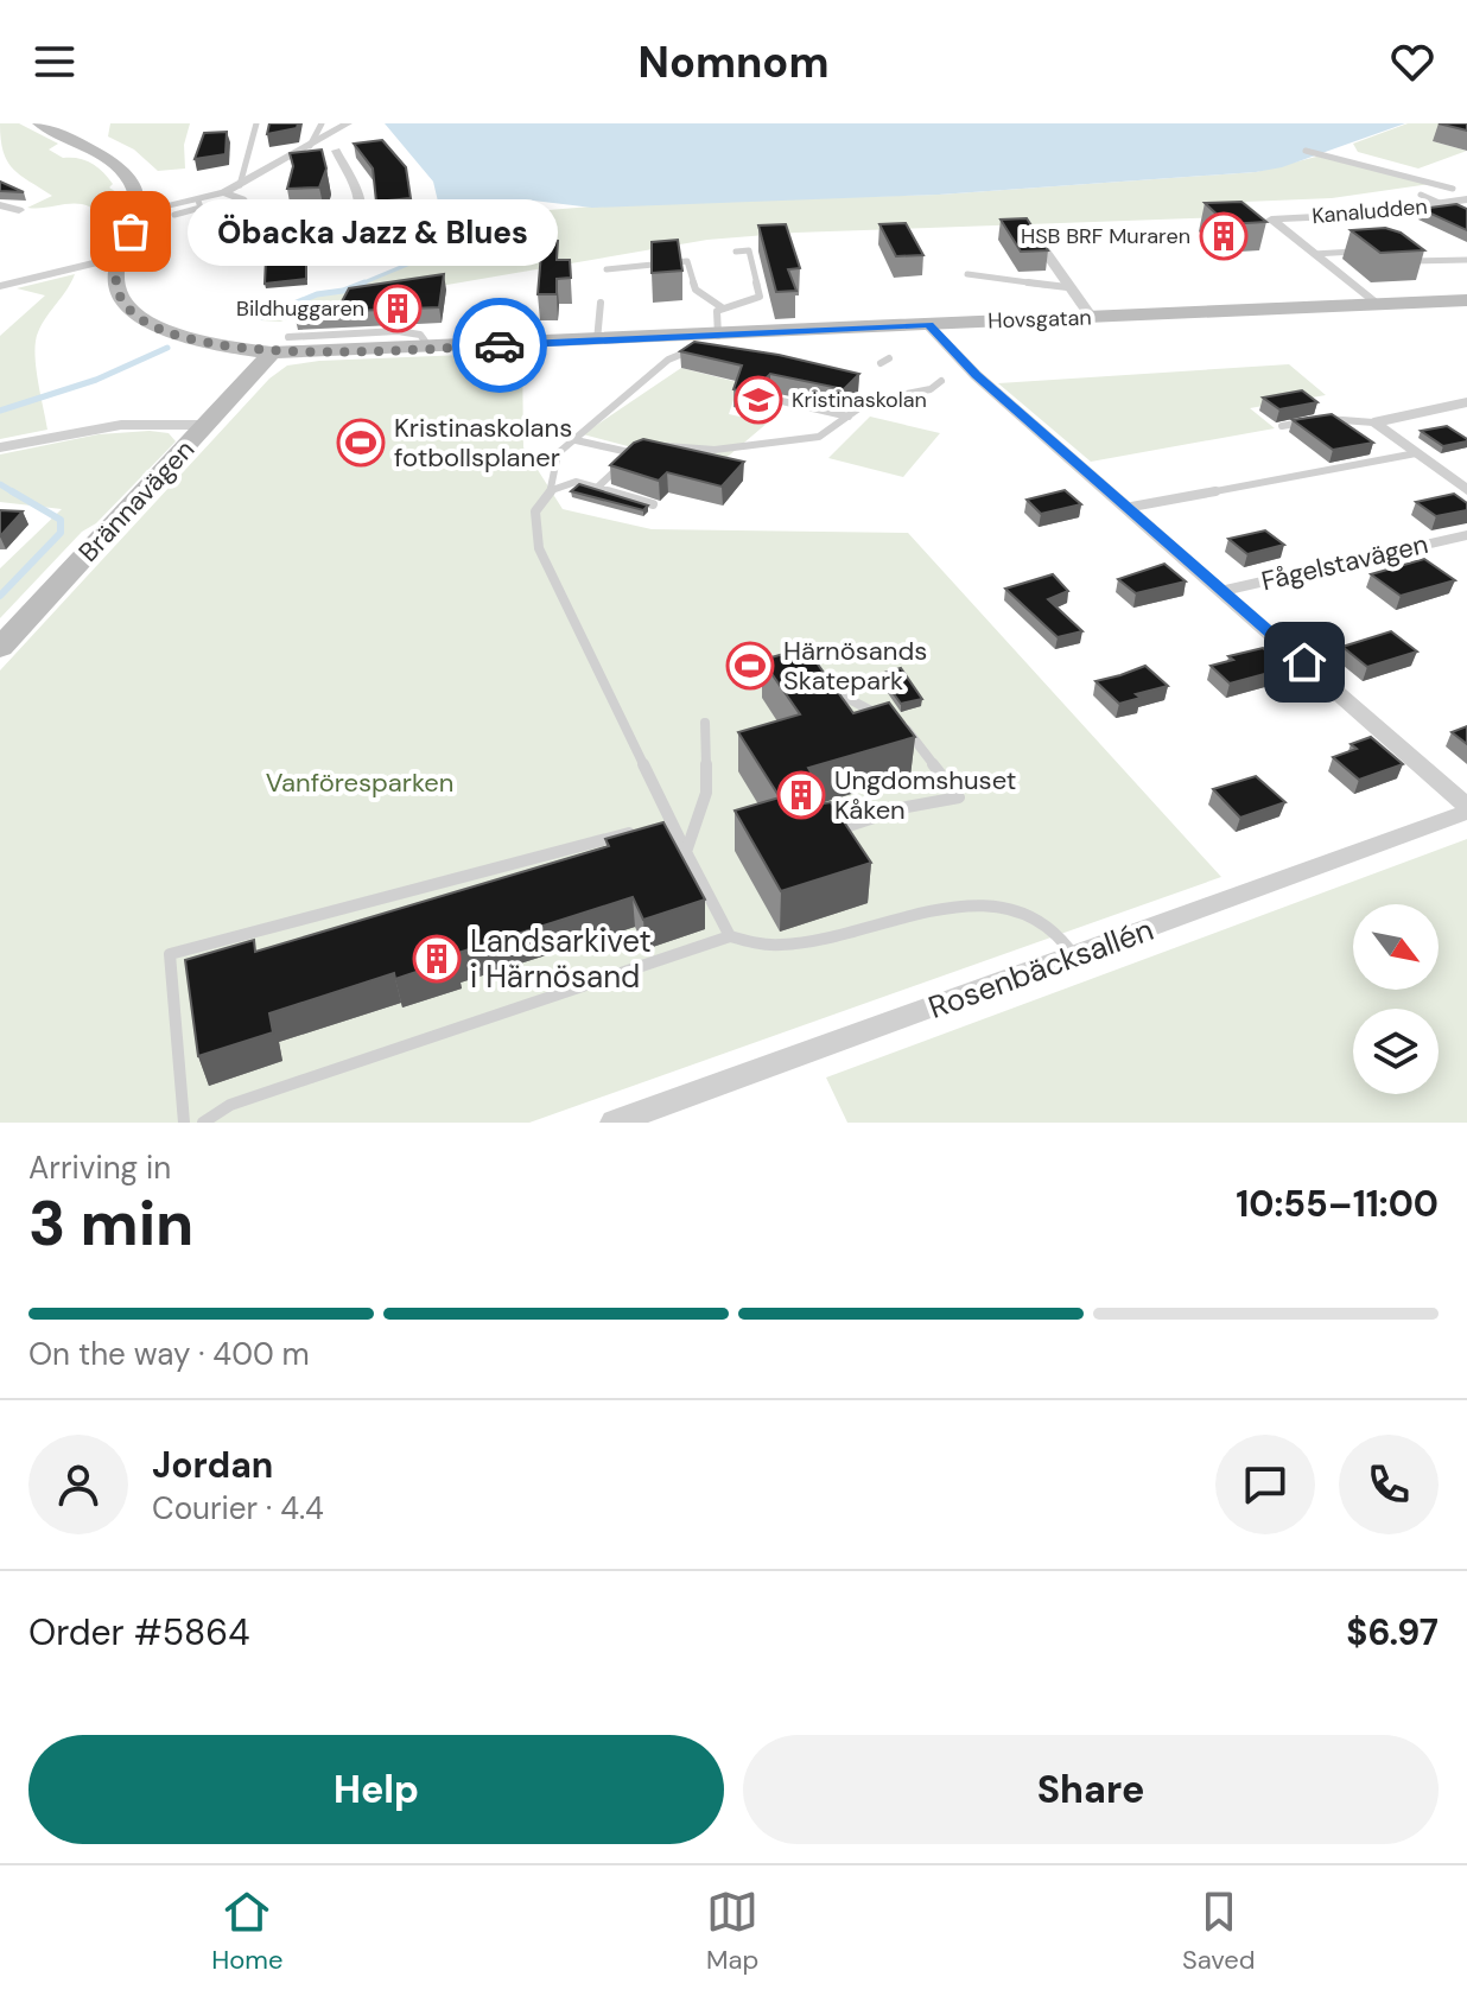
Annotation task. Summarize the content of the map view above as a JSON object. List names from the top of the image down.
{
  "streets": {
    "main road": ["Hovsgatan", "Brännavägen"],
    "street": ["Kanaludden", "Fågelstavägen", "Rosenbäcksallén"]
  },
  "crossings": [
    ["Hovsgatan", "Brännavägen"]
  ],
  "parks": ["Vanföresparken"],
  "places": {
    "other": ["Öbacka Jazz & Blues"],
    "building": [
      "HSB BRF Muraren",
      "Bildhuggaren",
      "Ungdomshuset Kåken",
      "Landsarkivet i Härnösand"
    ],
    "school or university": ["Kristinaskolan"],
    "sports": ["Kristinaskolans fotbollsplaner", "Härnösands Skatepark"]
  },
  "north": "bottom right",
  "page": {
    "header": "Nomnom",
    "bubble": "Öbacka Jazz & Blues",
    "heading": ["3 min", "Arriving in", "10:55–11:00"],
    "panel": [
      "Jordan",
      "Courier · 4.4",
      "Order #5864",
      "$6.97"
    ],
    "bar": "On the way · 400 m",
    "buttons": ["Help", "Share"],
    "tabs": ["Home", "Map", "Saved"]
  }
}
